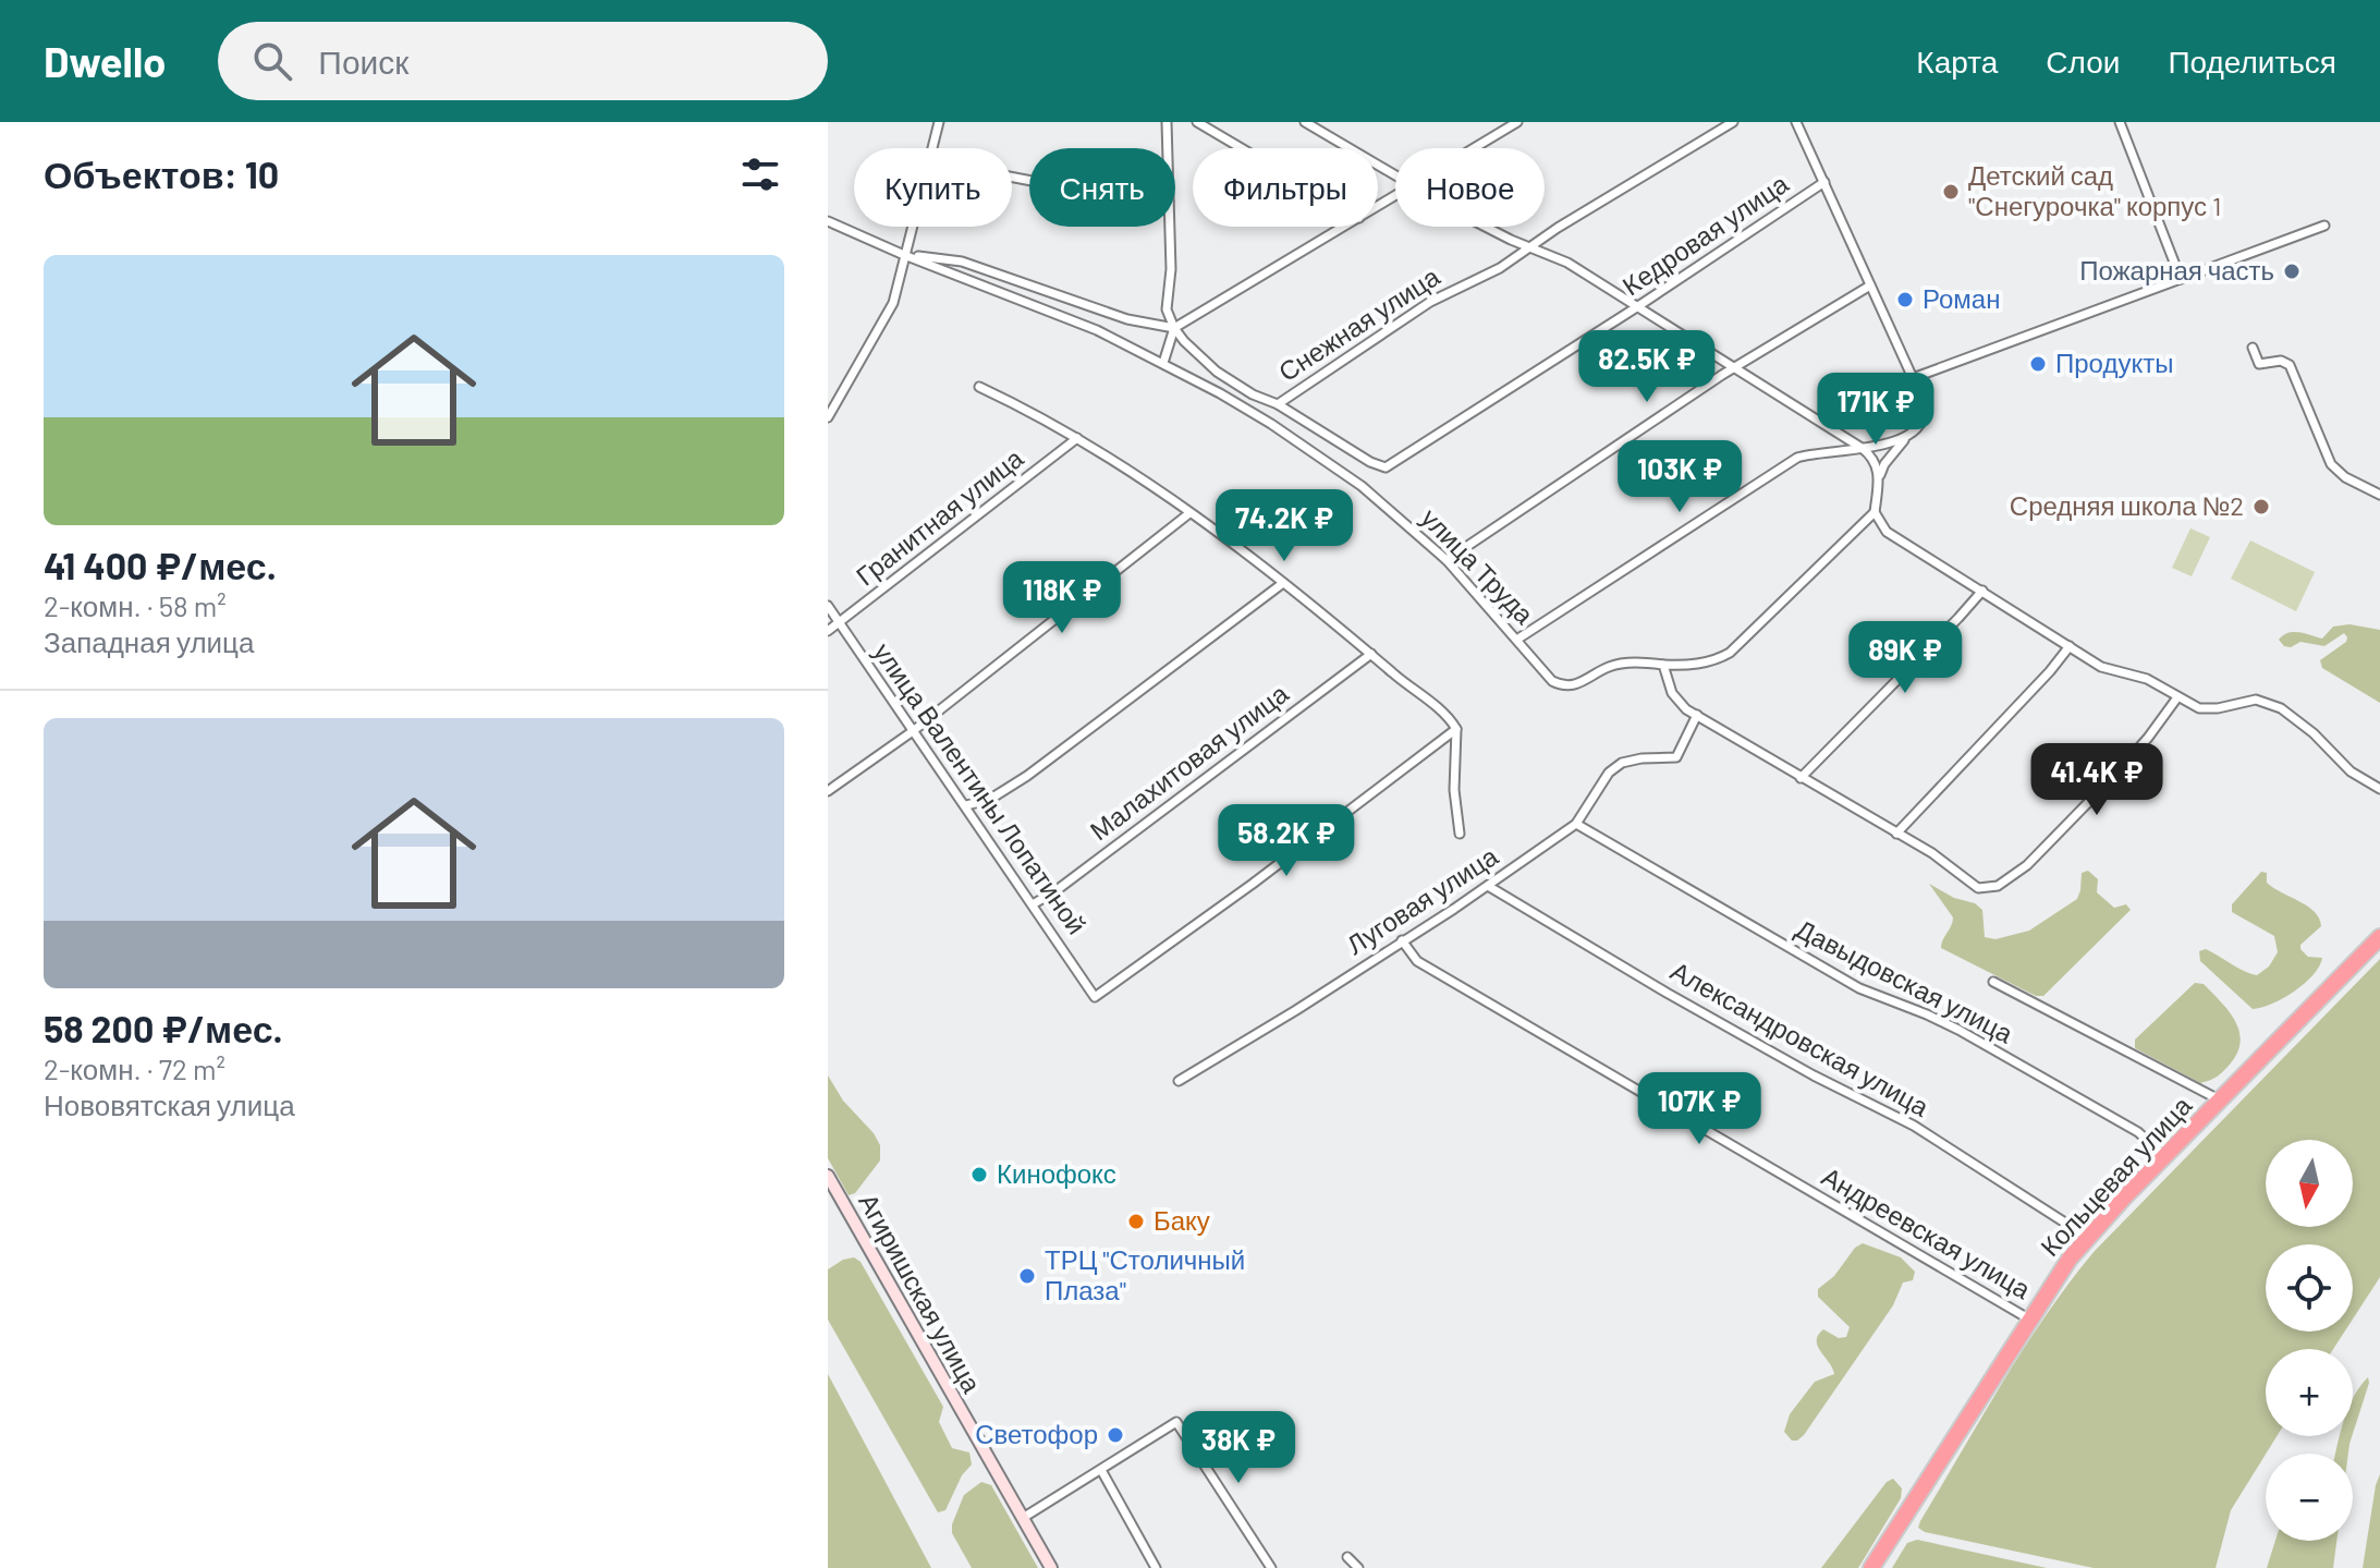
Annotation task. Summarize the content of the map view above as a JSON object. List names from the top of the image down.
{
  "streets": {
    "highway": ["Кольцевая улица"],
    "street": [
      "Кедровая улица",
      "Снежная улица",
      "Гранитная улица",
      "улица Труда",
      "Малахитовая улица",
      "улица Валентины Лопатиной",
      "Луговая улица",
      "Давыдовская улица",
      "Александровская улица",
      "Андреевская улица",
      "Агиришская улица"
    ]
  },
  "crossings": [
    ["Кедровая улица", "Снежная улица"],
    ["Гранитная улица", "улица Валентины Лопатиной"],
    ["Малахитовая улица", "улица Валентины Лопатиной"],
    ["Луговая улица", "Давыдовская улица"],
    ["Луговая улица", "Александровская улица"],
    ["Луговая улица", "Андреевская улица"],
    ["Давыдовская улица", "Кольцевая улица"],
    ["Александровская улица", "Кольцевая улица"],
    ["Кольцевая улица", "Андреевская улица"]
  ],
  "places": [
    "Детский сад \"Снегурочка\" корпус 1",
    "Пожарная часть",
    "Роман",
    "Продукты",
    "Средняя школа №2",
    "Кинофокс",
    "Баку",
    "ТРЦ \"Столичный Плаза\"",
    "Светофор"
  ],
  "north": "bottom",
  "page": {
    "header": "Dwello",
    "search": "Поиск",
    "nav": ["Карта", "Слои", "Поделиться"],
    "heading": "Объектов: 10",
    "chip": [
      "Купить",
      "Снять",
      "Фильтры",
      "Новое"
    ],
    "list": [
      {
        "name": "41 400 ₽/мес.",
        "note": "2-комн. · 58 m² · Западная улица"
      },
      {
        "name": "58 200 ₽/мес.",
        "note": "2-комн. · 72 m² · Нововятская улица"
      }
    ],
    "price": [
      "82.5K ₽",
      "171K ₽",
      "103K ₽",
      "74.2K ₽",
      "118K ₽",
      "89K ₽",
      "41.4K ₽",
      "58.2K ₽",
      "107K ₽",
      "38K ₽"
    ],
    "map_buttons": ["+", "−"]
  }
}
